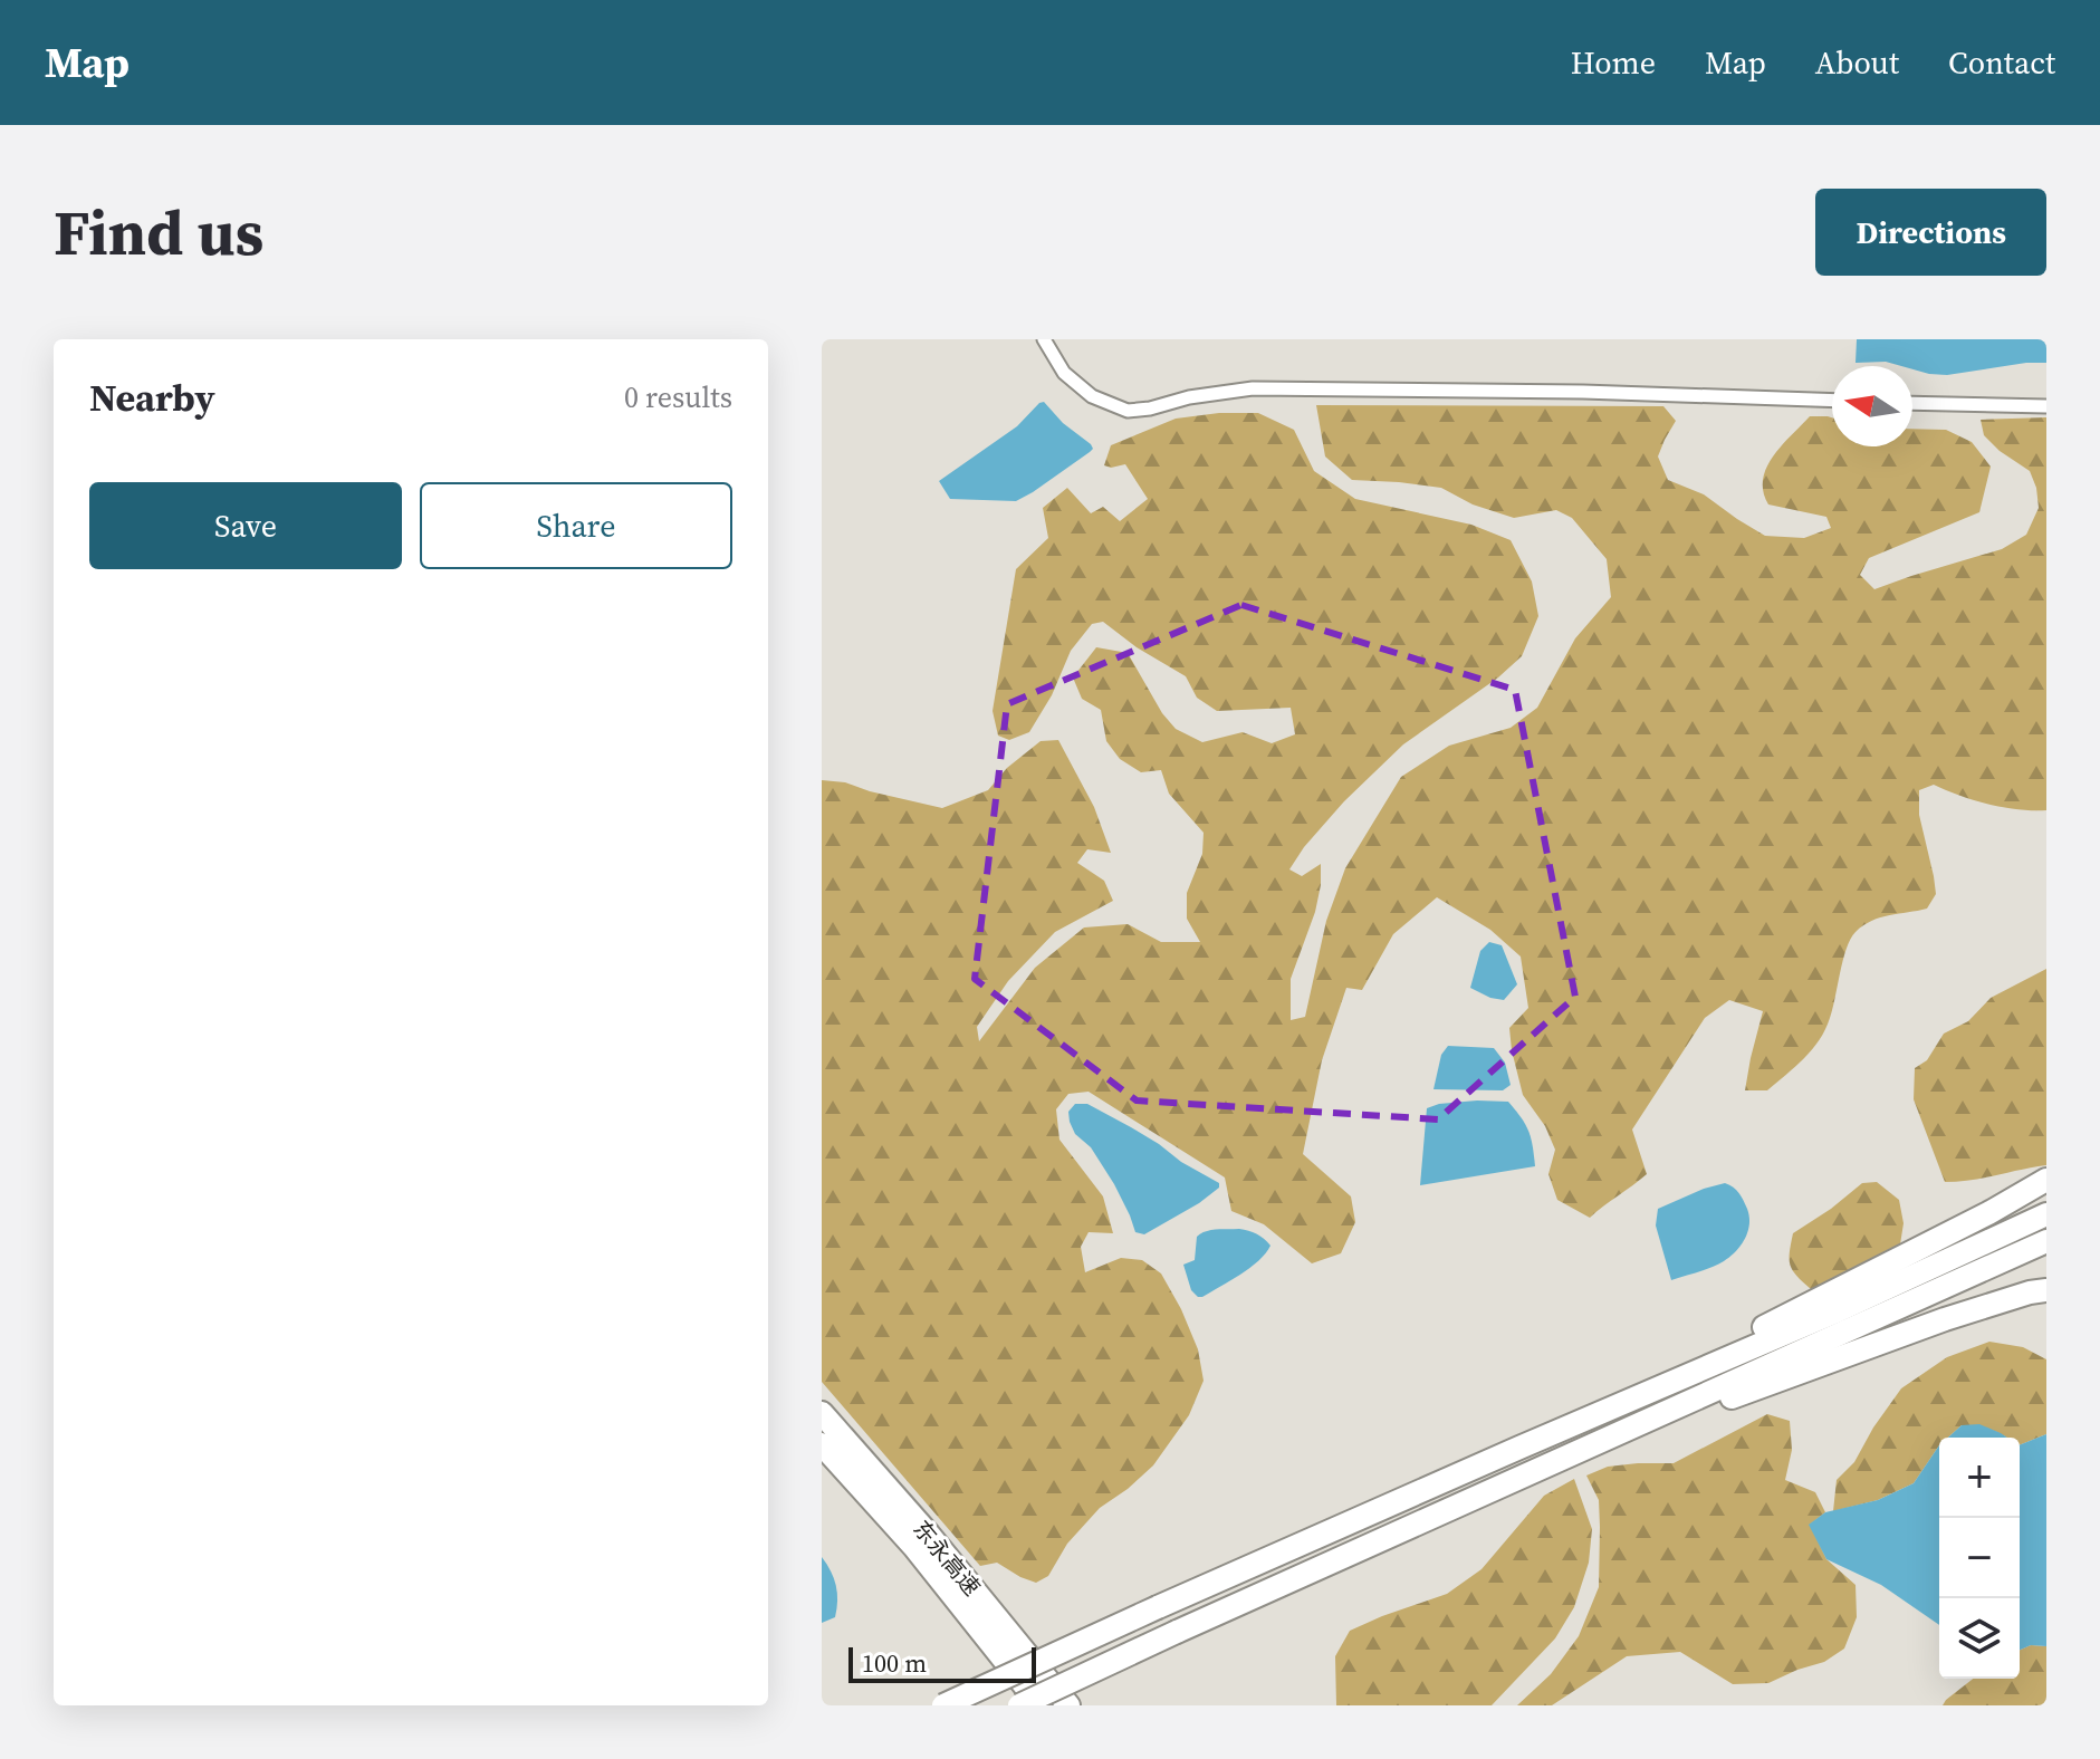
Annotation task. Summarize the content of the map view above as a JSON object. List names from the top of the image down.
{
  "streets": {
    "highway": ["东永高速"]
  },
  "scale_bar": "100 m",
  "north": "left",
  "page": {
    "header": "Map",
    "nav": [
      "Home",
      "Map",
      "About",
      "Contact"
    ],
    "buttons": [
      "Directions",
      ["Save", "Share"]
    ],
    "title": "Find us",
    "heading": ["Nearby", "0 results"],
    "map_buttons": ["+", "−"],
    "scale": "100 m"
  }
}
